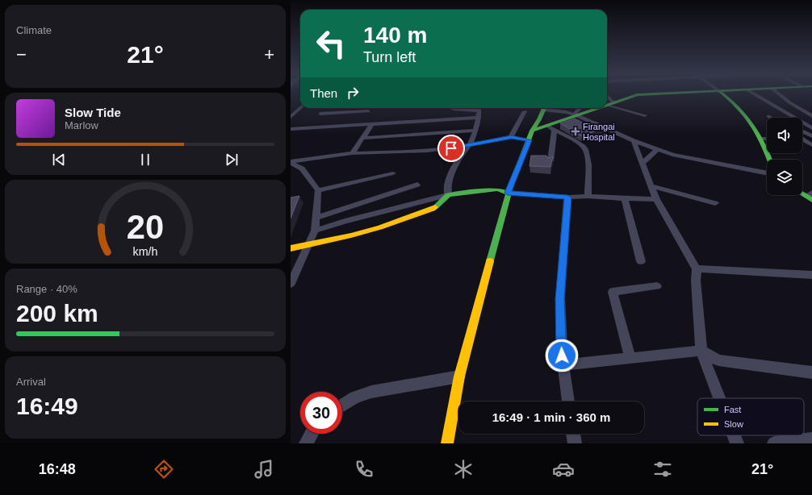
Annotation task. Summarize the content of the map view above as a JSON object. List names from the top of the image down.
{
  "places": {
    "health": ["Firangai Hospital"]
  },
  "legend": ["Fast", "Slow"],
  "page": {
    "tile": [
      "Climate",
      ["Range · 40%", "200 km"],
      ["Arrival", "16:49"]
    ],
    "turn": ["140 m", "Turn left"],
    "heat": ["−", "21°", "+"],
    "then": "Then",
    "song": ["Slow Tide", "Marlow"],
    "limit": "30",
    "trip": "16:49 · 1 min · 360 m",
    "tabs": ["16:48", "21°"],
    "gauge": ["20", "km/h"]
  }
}
